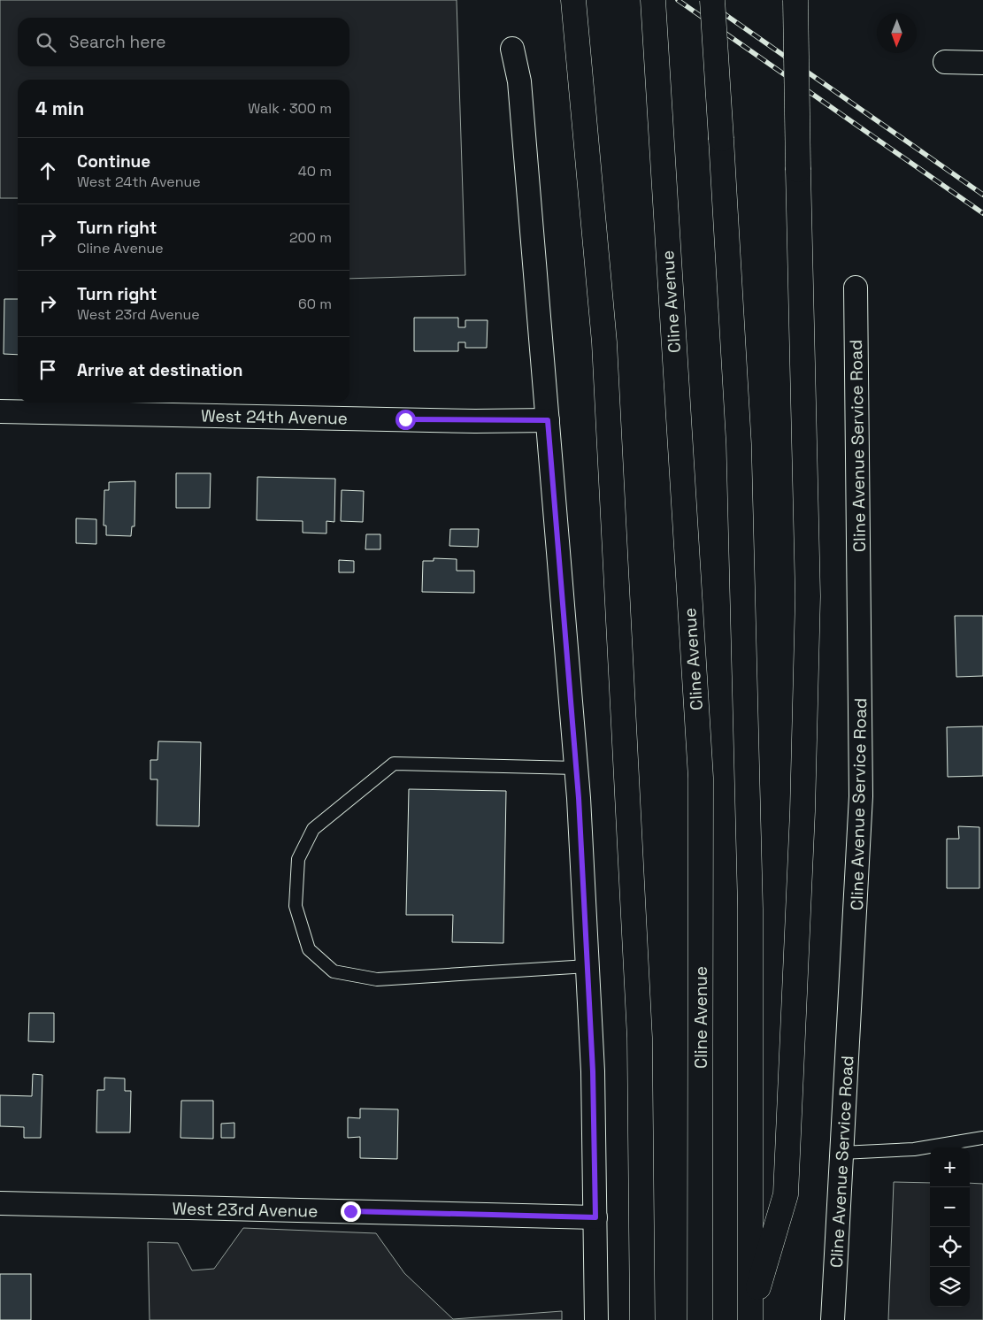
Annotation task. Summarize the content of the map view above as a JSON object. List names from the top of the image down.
{
  "streets": {
    "highway": ["Cline Avenue"],
    "street": ["West 24th Avenue", "Cline Avenue Service Road", "West 23rd Avenue"]
  },
  "north": "bottom",
  "page": {
    "search": "Search here",
    "heading": ["4 min", "Walk · 300 m"],
    "list": [
      ["Continue", "West 24th Avenue", "40 m"],
      ["Turn right", "Cline Avenue", "200 m"],
      ["Turn right", "West 23rd Avenue", "60 m"],
      "Arrive at destination"
    ],
    "map_buttons": ["+", "−"]
  }
}
